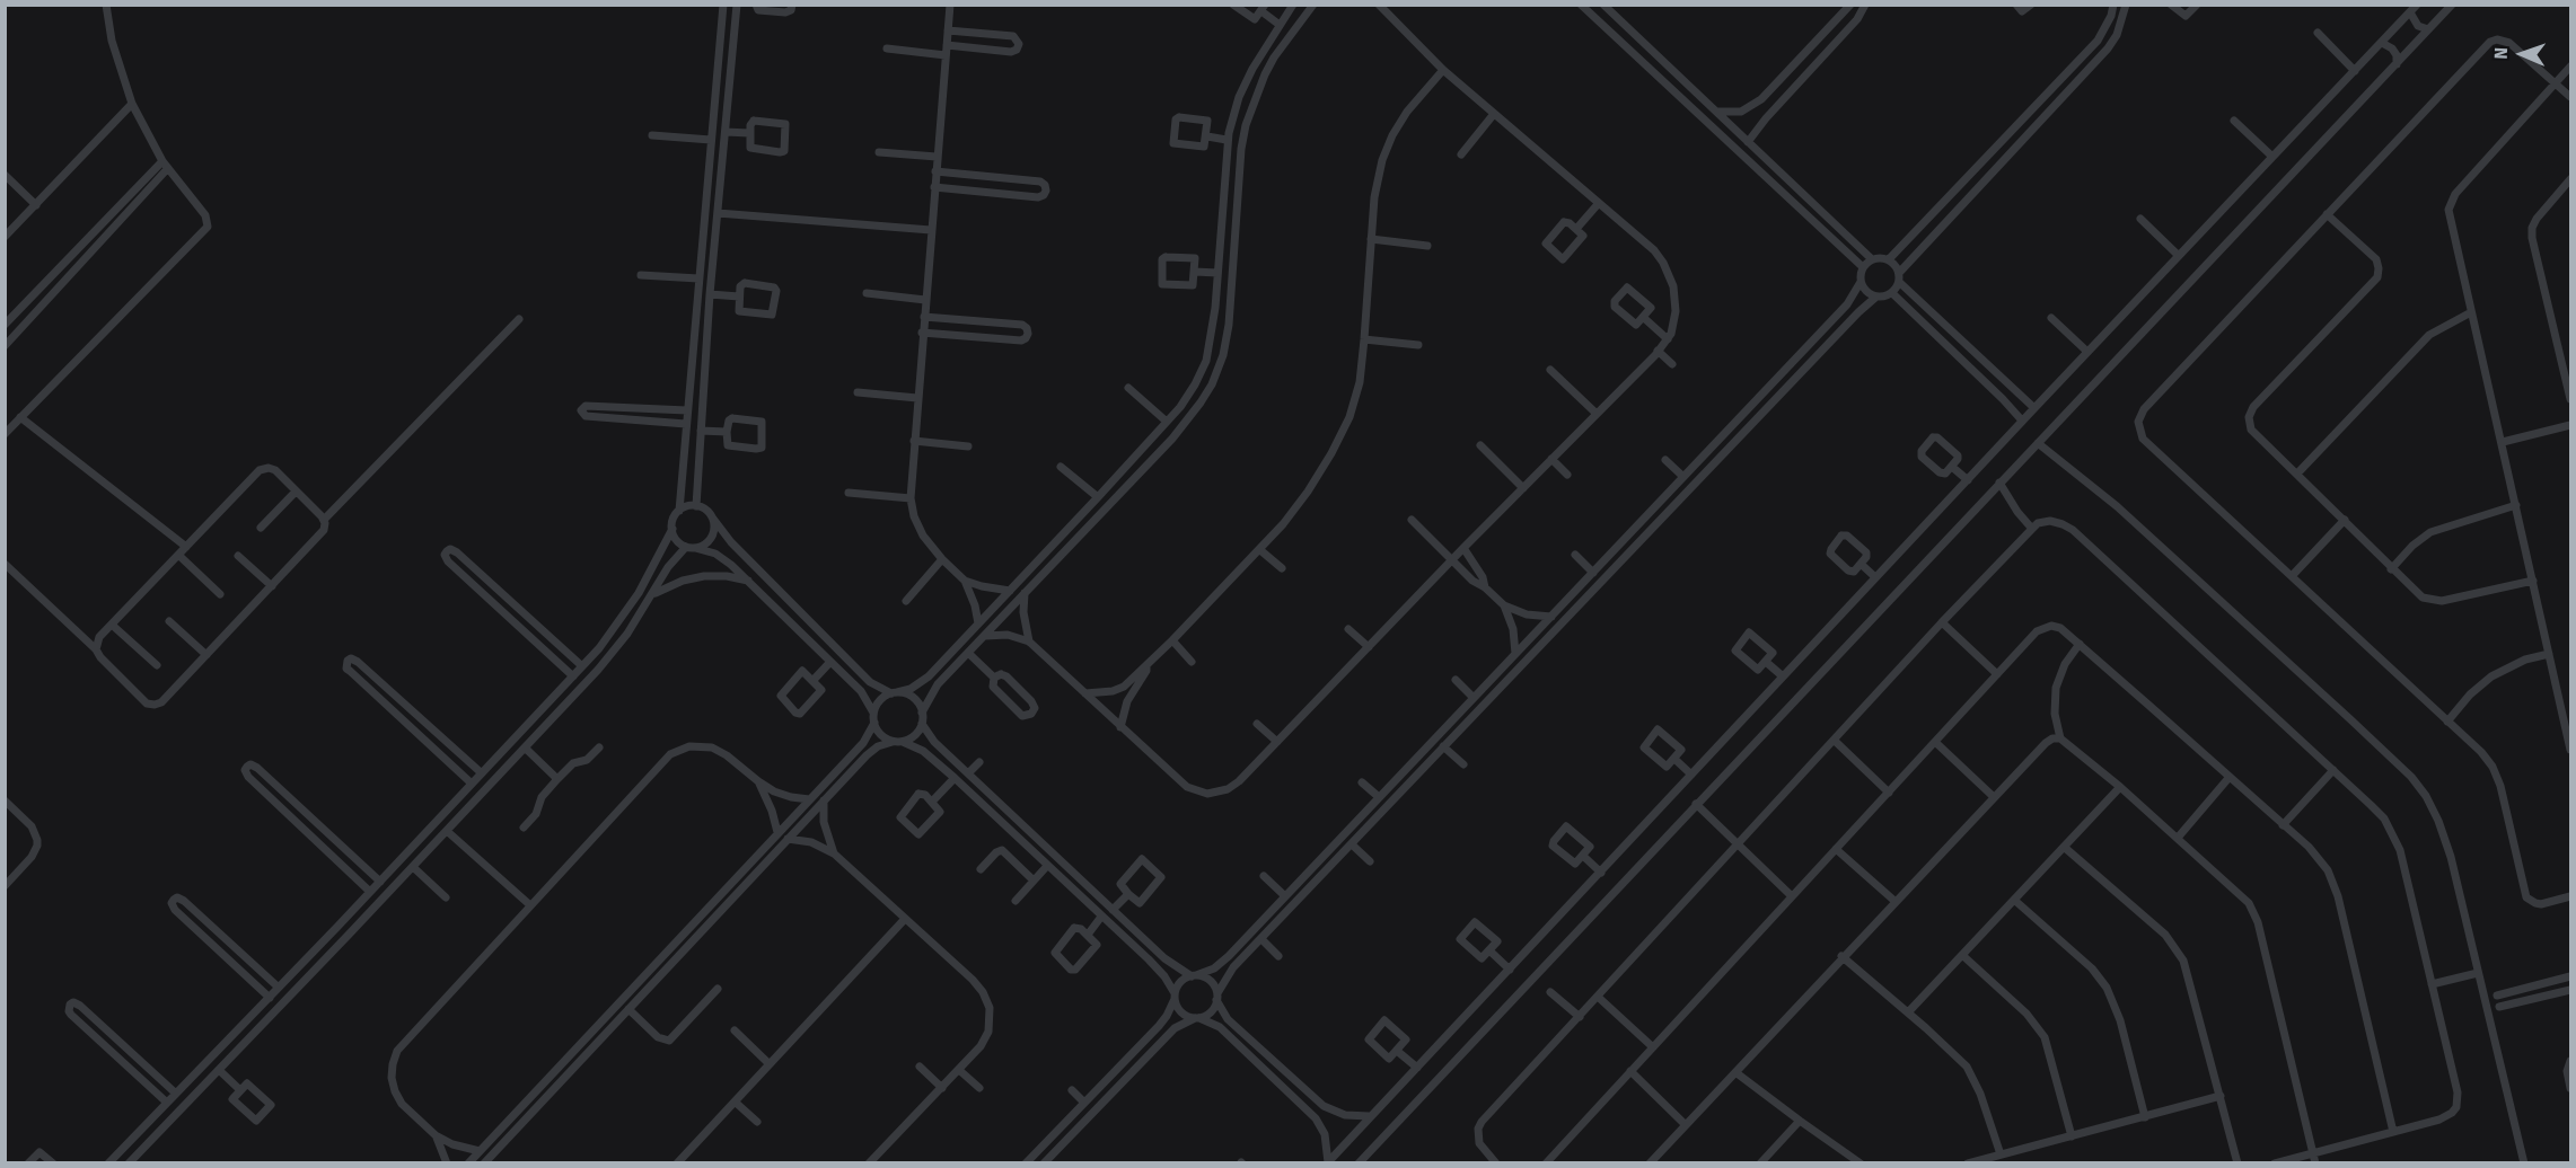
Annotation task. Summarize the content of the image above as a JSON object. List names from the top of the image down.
{
  "north": "left"
}
